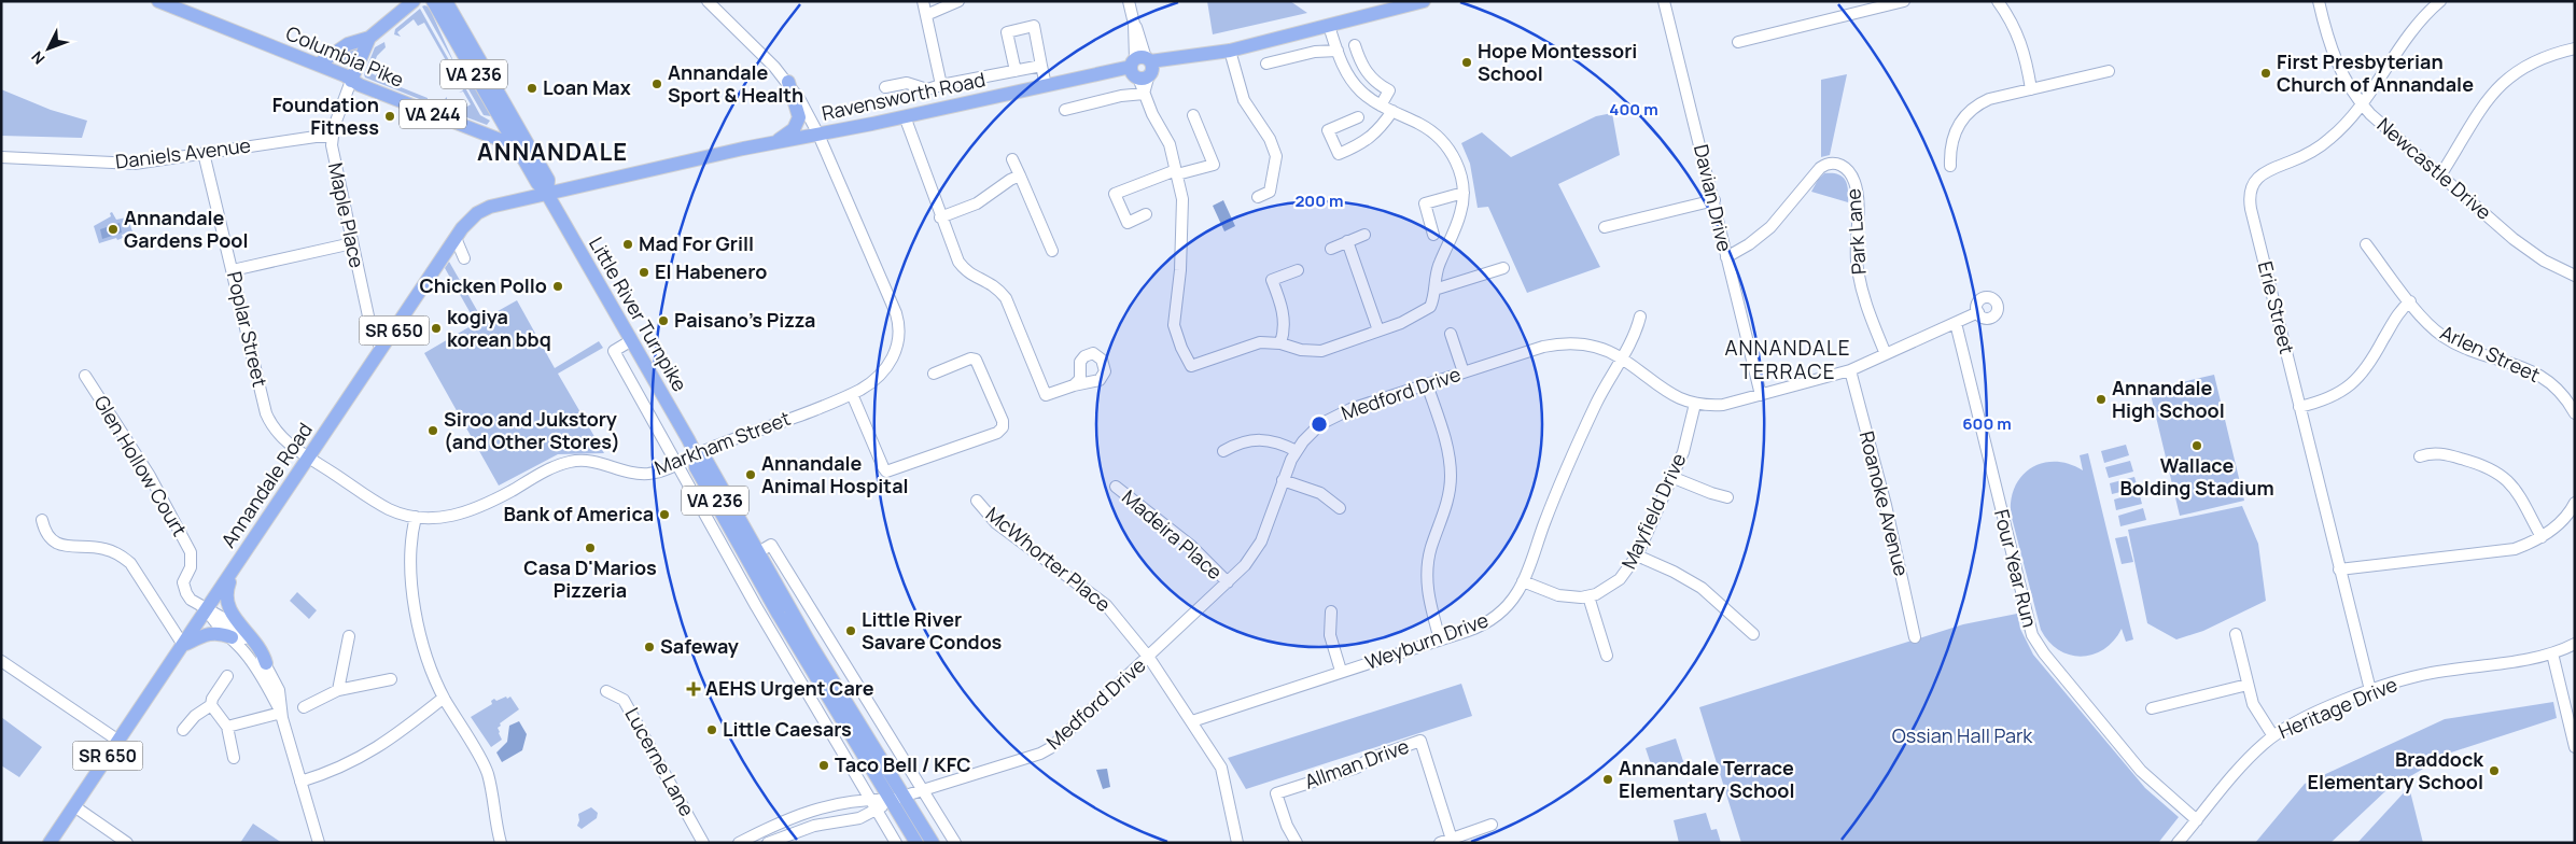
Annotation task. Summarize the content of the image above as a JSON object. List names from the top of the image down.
{
  "streets": {
    "main road": [
      "Columbia Pike",
      "VA 236",
      "Ravensworth Road",
      "VA 244",
      "Little River Turnpike",
      "SR 650",
      "Annandale Road"
    ],
    "street": [
      "Daniels Avenue",
      "Newcastle Drive",
      "Davian Drive",
      "Maple Place",
      "Park Lane",
      "Erie Street",
      "Poplar Street",
      "Arlen Street",
      "Medford Drive",
      "Markham Street",
      "Glen Hollow Court",
      "Roanoke Avenue",
      "Mayfield Drive",
      "Madeira Place",
      "McWhorter Place",
      "Four Year Run",
      "Weyburn Drive",
      "Heritage Drive",
      "Lucerne Lane",
      "Allman Drive"
    ]
  },
  "crossings": [
    ["Columbia Pike", "Maple Place"],
    ["Columbia Pike", "Little River Turnpike"],
    ["Ravensworth Road", "Little River Turnpike"],
    ["Ravensworth Road", "Markham Street"],
    ["Ravensworth Road", "Annandale Road"],
    ["Daniels Avenue", "Maple Place"],
    ["Daniels Avenue", "Poplar Street"],
    ["Newcastle Drive", "Erie Street"],
    ["Davian Drive", "Park Lane"],
    ["Davian Drive", "Medford Drive"],
    ["Maple Place", "Annandale Road"],
    ["Park Lane", "Medford Drive"],
    ["Erie Street", "Heritage Drive"],
    ["Little River Turnpike", "Medford Drive"],
    ["Little River Turnpike", "Markham Street"],
    ["Little River Turnpike", "Annandale Road"],
    ["Poplar Street", "Markham Street"],
    ["Poplar Street", "Annandale Road"],
    ["Medford Drive", "Roanoke Avenue"],
    ["Medford Drive", "Mayfield Drive"],
    ["Medford Drive", "Madeira Place"],
    ["Medford Drive", "McWhorter Place"],
    ["Medford Drive", "Four Year Run"],
    ["Medford Drive", "Weyburn Drive"],
    ["Markham Street", "Annandale Road"],
    ["Glen Hollow Court", "Annandale Road"],
    ["McWhorter Place", "Weyburn Drive"],
    ["Four Year Run", "Heritage Drive"]
  ],
  "districts": ["ANNANDALE", "ANNANDALE TERRACE"],
  "parks": ["Ossian Hall Park"],
  "places": {
    "other": [
      "Hope Montessori School",
      "First Presbyterian Church of Annandale",
      "Annandale Sport & Health",
      "Loan Max",
      "Foundation Fitness",
      "Annandale Gardens Pool",
      "Mad For Grill",
      "El Habenero",
      "Chicken Pollo",
      "Paisano's Pizza",
      "kogiya korean bbq",
      "Annandale High School",
      "Siroo and Jukstory (and Other Stores)",
      "Wallace Bolding Stadium",
      "Annandale Animal Hospital",
      "Bank of America",
      "Casa D'Marios Pizzeria",
      "Little River Savare Condos",
      "Safeway",
      "Little Caesars",
      "Taco Bell / KFC",
      "Braddock Elementary School",
      "Annandale Terrace Elementary School"
    ],
    "health": ["AEHS Urgent Care"]
  },
  "north": "bottom left",
  "rings": ["400 m", "200 m", "600 m"]
}
